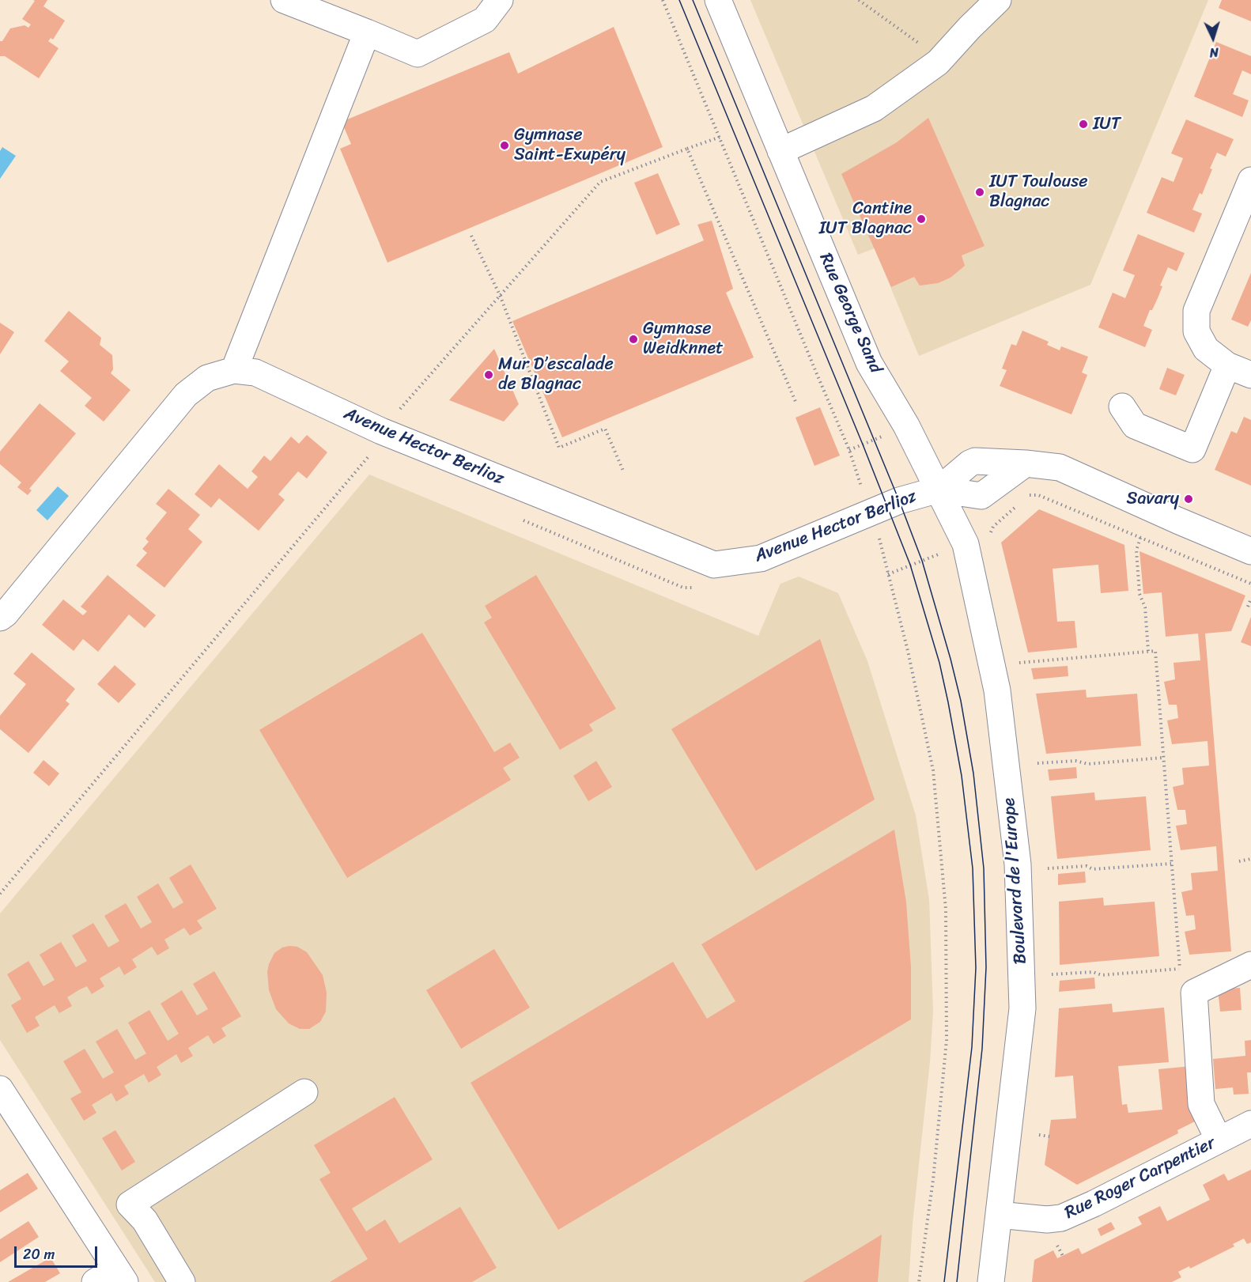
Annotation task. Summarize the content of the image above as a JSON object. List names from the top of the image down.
{
  "streets": {
    "street": [
      "Rue George Sand",
      "Avenue Hector Berlioz",
      "Boulevard de l'Europe",
      "Rue Roger Carpentier"
    ]
  },
  "crossings": [
    ["Rue George Sand", "Avenue Hector Berlioz"],
    ["Rue George Sand", "Boulevard de l'Europe"],
    ["Avenue Hector Berlioz", "Boulevard de l'Europe"],
    ["Boulevard de l'Europe", "Rue Roger Carpentier"]
  ],
  "places": [
    "IUT",
    "Gymnase Saint-Exupéry",
    "IUT Toulouse Blagnac",
    "Cantine IUT Blagnac",
    "Gymnase Weidknnet",
    "Mur D’escalade de Blagnac",
    "Savary"
  ],
  "scale_bar": "20 m",
  "north": "bottom"
}
